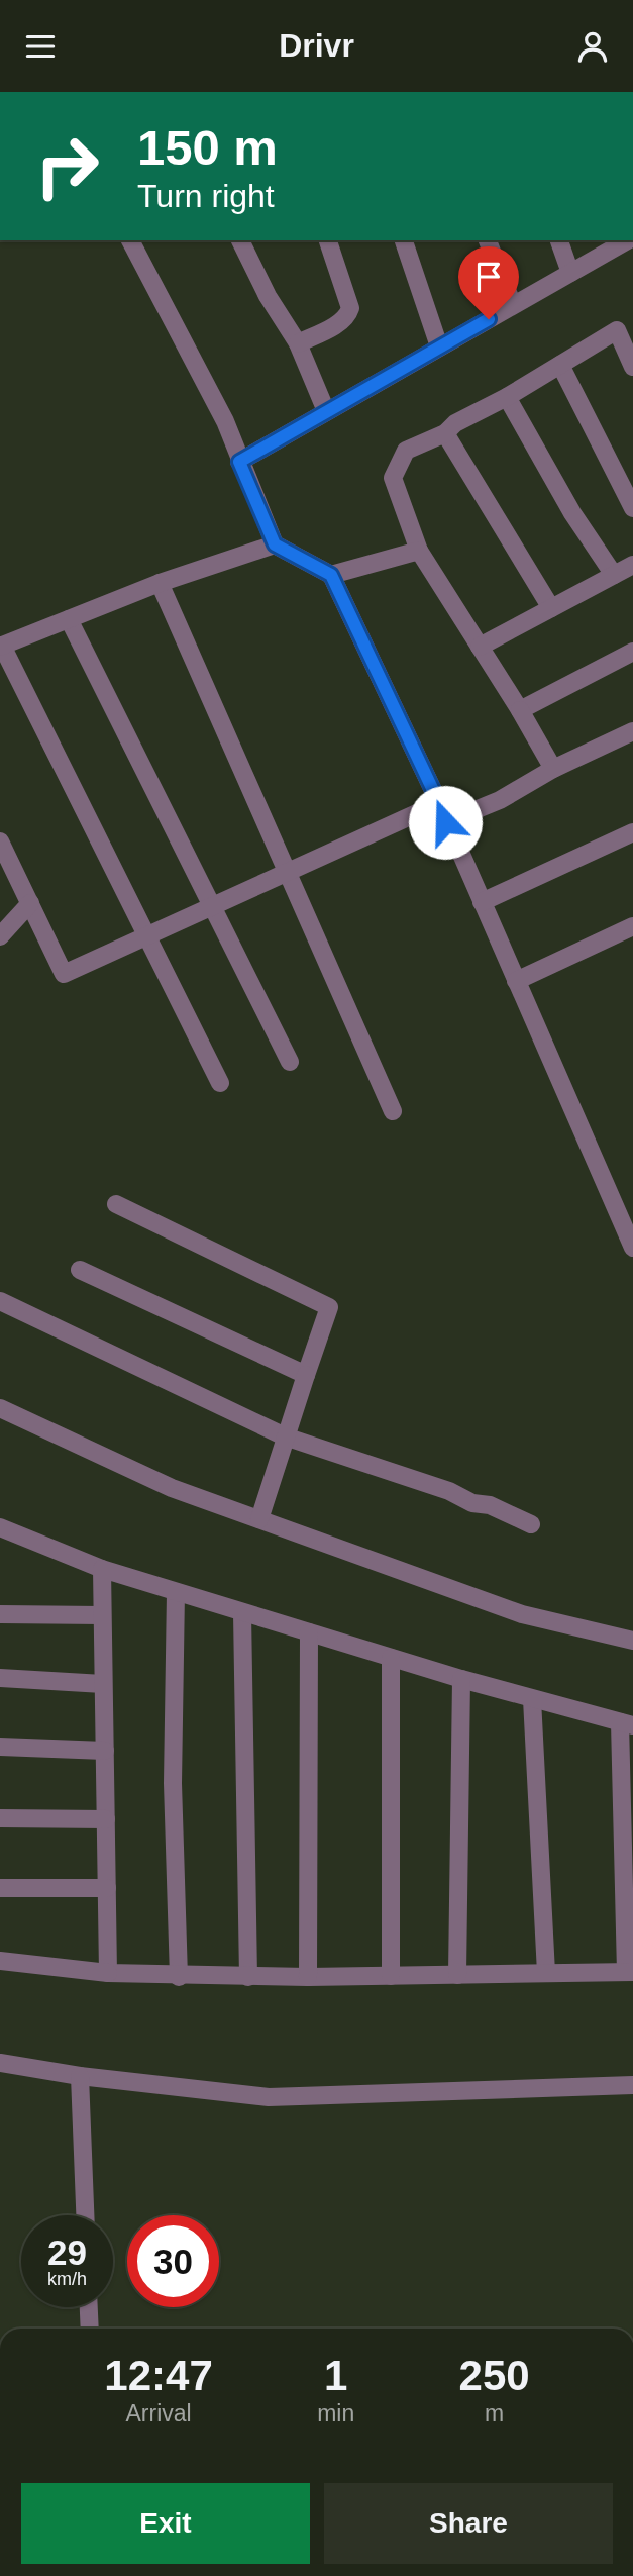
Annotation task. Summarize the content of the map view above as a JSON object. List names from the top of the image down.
{
  "page": {
    "header": "Drivr",
    "turn": ["150 m", "Turn right"],
    "speed": "29 km/h",
    "limit": "30",
    "eta": [
      "12:47",
      "Arrival",
      "1",
      "min",
      "250",
      "m"
    ],
    "buttons": ["Exit", "Share"]
  }
}
